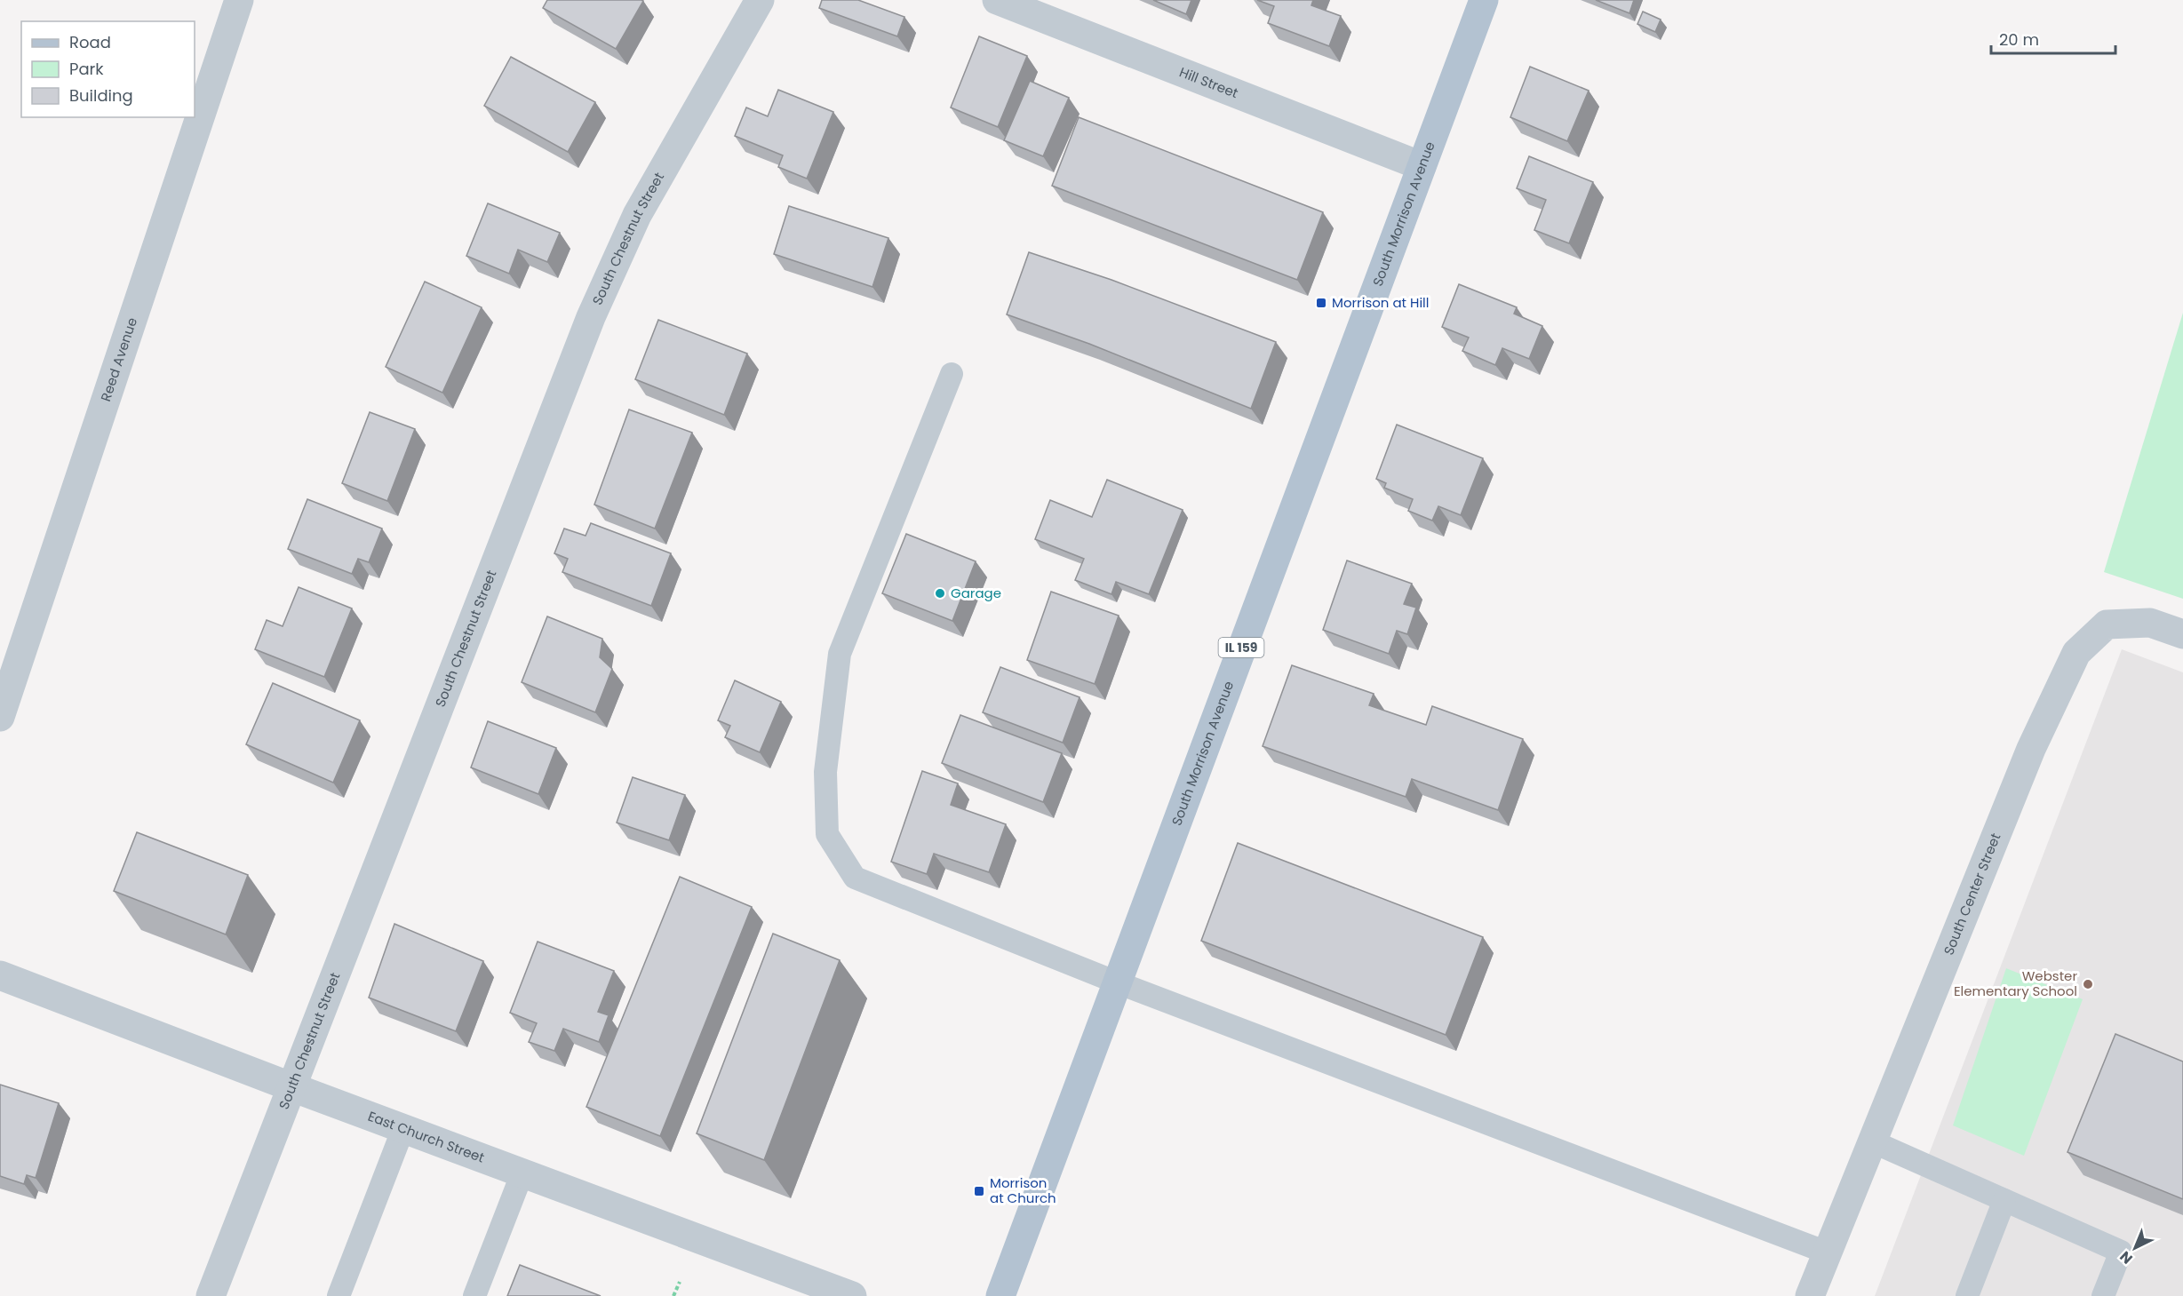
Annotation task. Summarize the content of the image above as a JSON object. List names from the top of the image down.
{
  "streets": {
    "main road": ["South Morrison Avenue", "IL 159"],
    "street": [
      "Hill Street",
      "South Chestnut Street",
      "Reed Avenue",
      "South Center Street",
      "East Church Street"
    ]
  },
  "crossings": [
    ["Hill Street", "South Morrison Avenue"],
    ["South Chestnut Street", "East Church Street"]
  ],
  "places": {
    "transit": ["Morrison at Hill", "Morrison at Church"],
    "other": ["Garage", "Webster Elementary School"]
  },
  "legend": ["Road", "Park", "Building"],
  "scale_bar": "20 m",
  "north": "bottom left"
}
